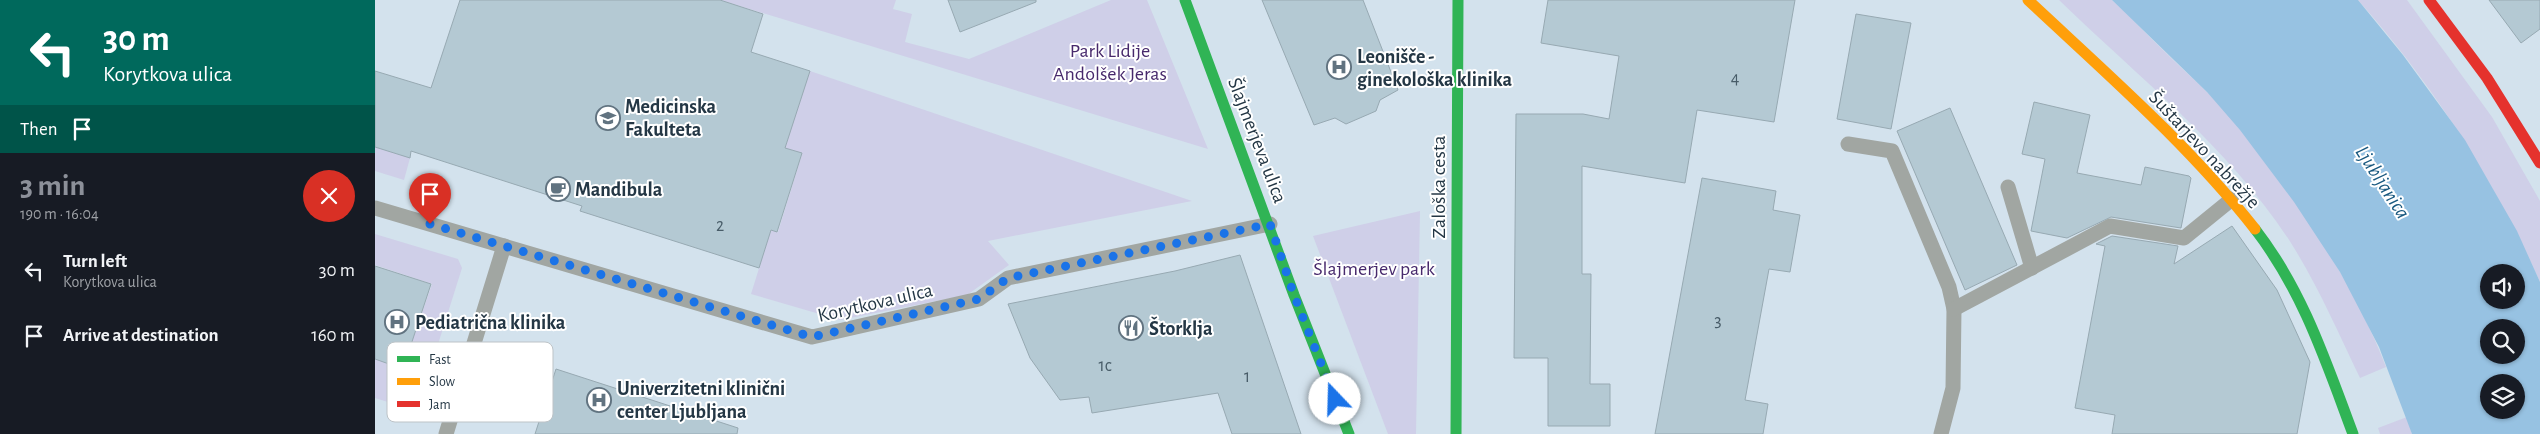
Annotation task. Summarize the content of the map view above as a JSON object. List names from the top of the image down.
{
  "streets": {
    "street": ["Šlajmerjeva ulica", "Šuštarjevo nabrežje", "Zaloška cesta"],
    "lane": ["Korytkova ulica"]
  },
  "crossings": [
    ["Šlajmerjeva ulica", "Korytkova ulica"]
  ],
  "water": ["Ljubljanica"],
  "parks": ["Park Lidije Andolšek Jeras", "Šlajmerjev park"],
  "places": {
    "hospital": ["Leonišče - ginekološka klinika", "Pediatrična klinika", "Univerzitetni klinični center Ljubljana"],
    "school or university": ["Medicinska Fakulteta"],
    "cafe": ["Mandibula"],
    "restaurant": ["Štorklja"]
  },
  "house_numbers": [
    "4",
    "2",
    "3",
    "1c",
    "1"
  ],
  "legend": ["Fast", "Slow", "Jam"],
  "page": {
    "turn": ["30 m", "Korytkova ulica"],
    "then": "Then",
    "heading": ["3 min", "190 m · 16:04"],
    "list": [
      {
        "name": "Turn left",
        "note": "Korytkova ulica",
        "value": "30 m"
      },
      {
        "name": "Arrive at destination",
        "value": "160 m"
      }
    ]
  }
}
